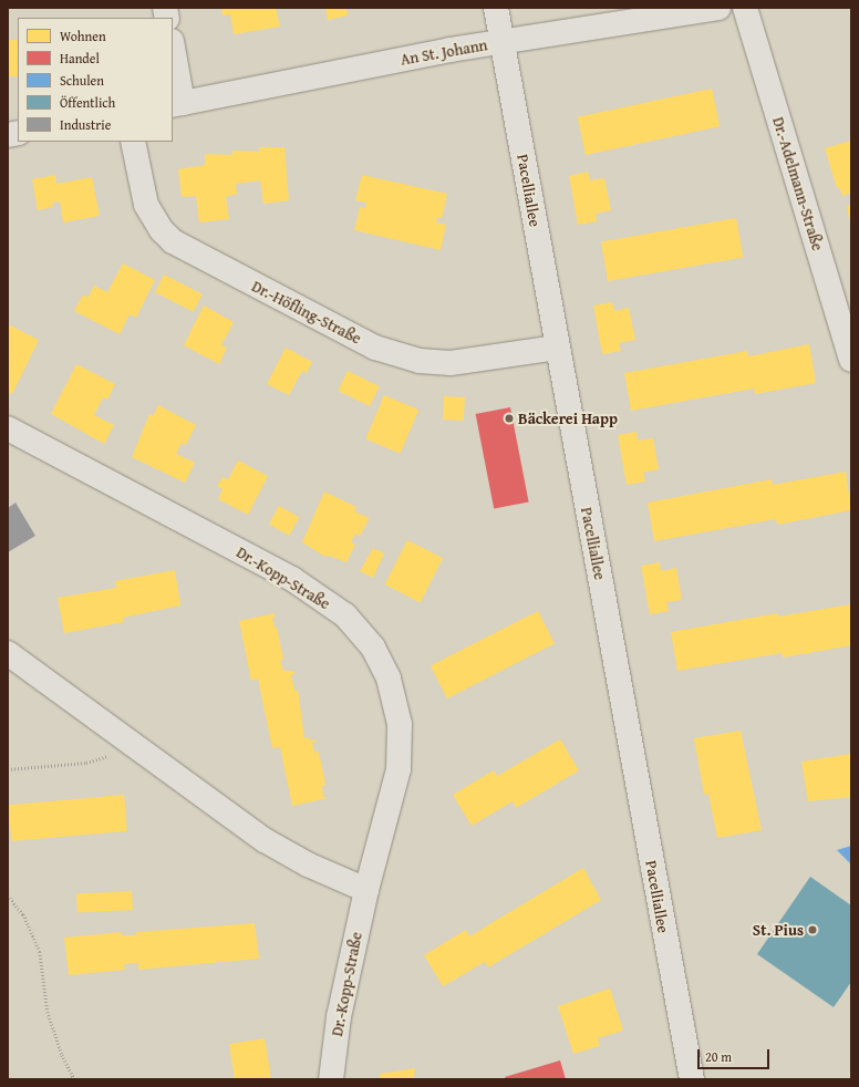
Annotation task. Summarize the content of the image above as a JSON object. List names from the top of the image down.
{
  "streets": {
    "street": [
      "An St. Johann",
      "Dr.-Adelmann-Straße",
      "Pacelliallee",
      "Dr.-Höfling-Straße",
      "Dr.-Kopp-Straße"
    ]
  },
  "crossings": [
    ["An St. Johann", "Pacelliallee"],
    ["Pacelliallee", "Dr.-Höfling-Straße"]
  ],
  "places": ["Bäckerei Happ", "St. Pius"],
  "legend": [
    "Wohnen",
    "Handel",
    "Schulen",
    "Öffentlich",
    "Industrie"
  ],
  "scale_bar": "20 m"
}
